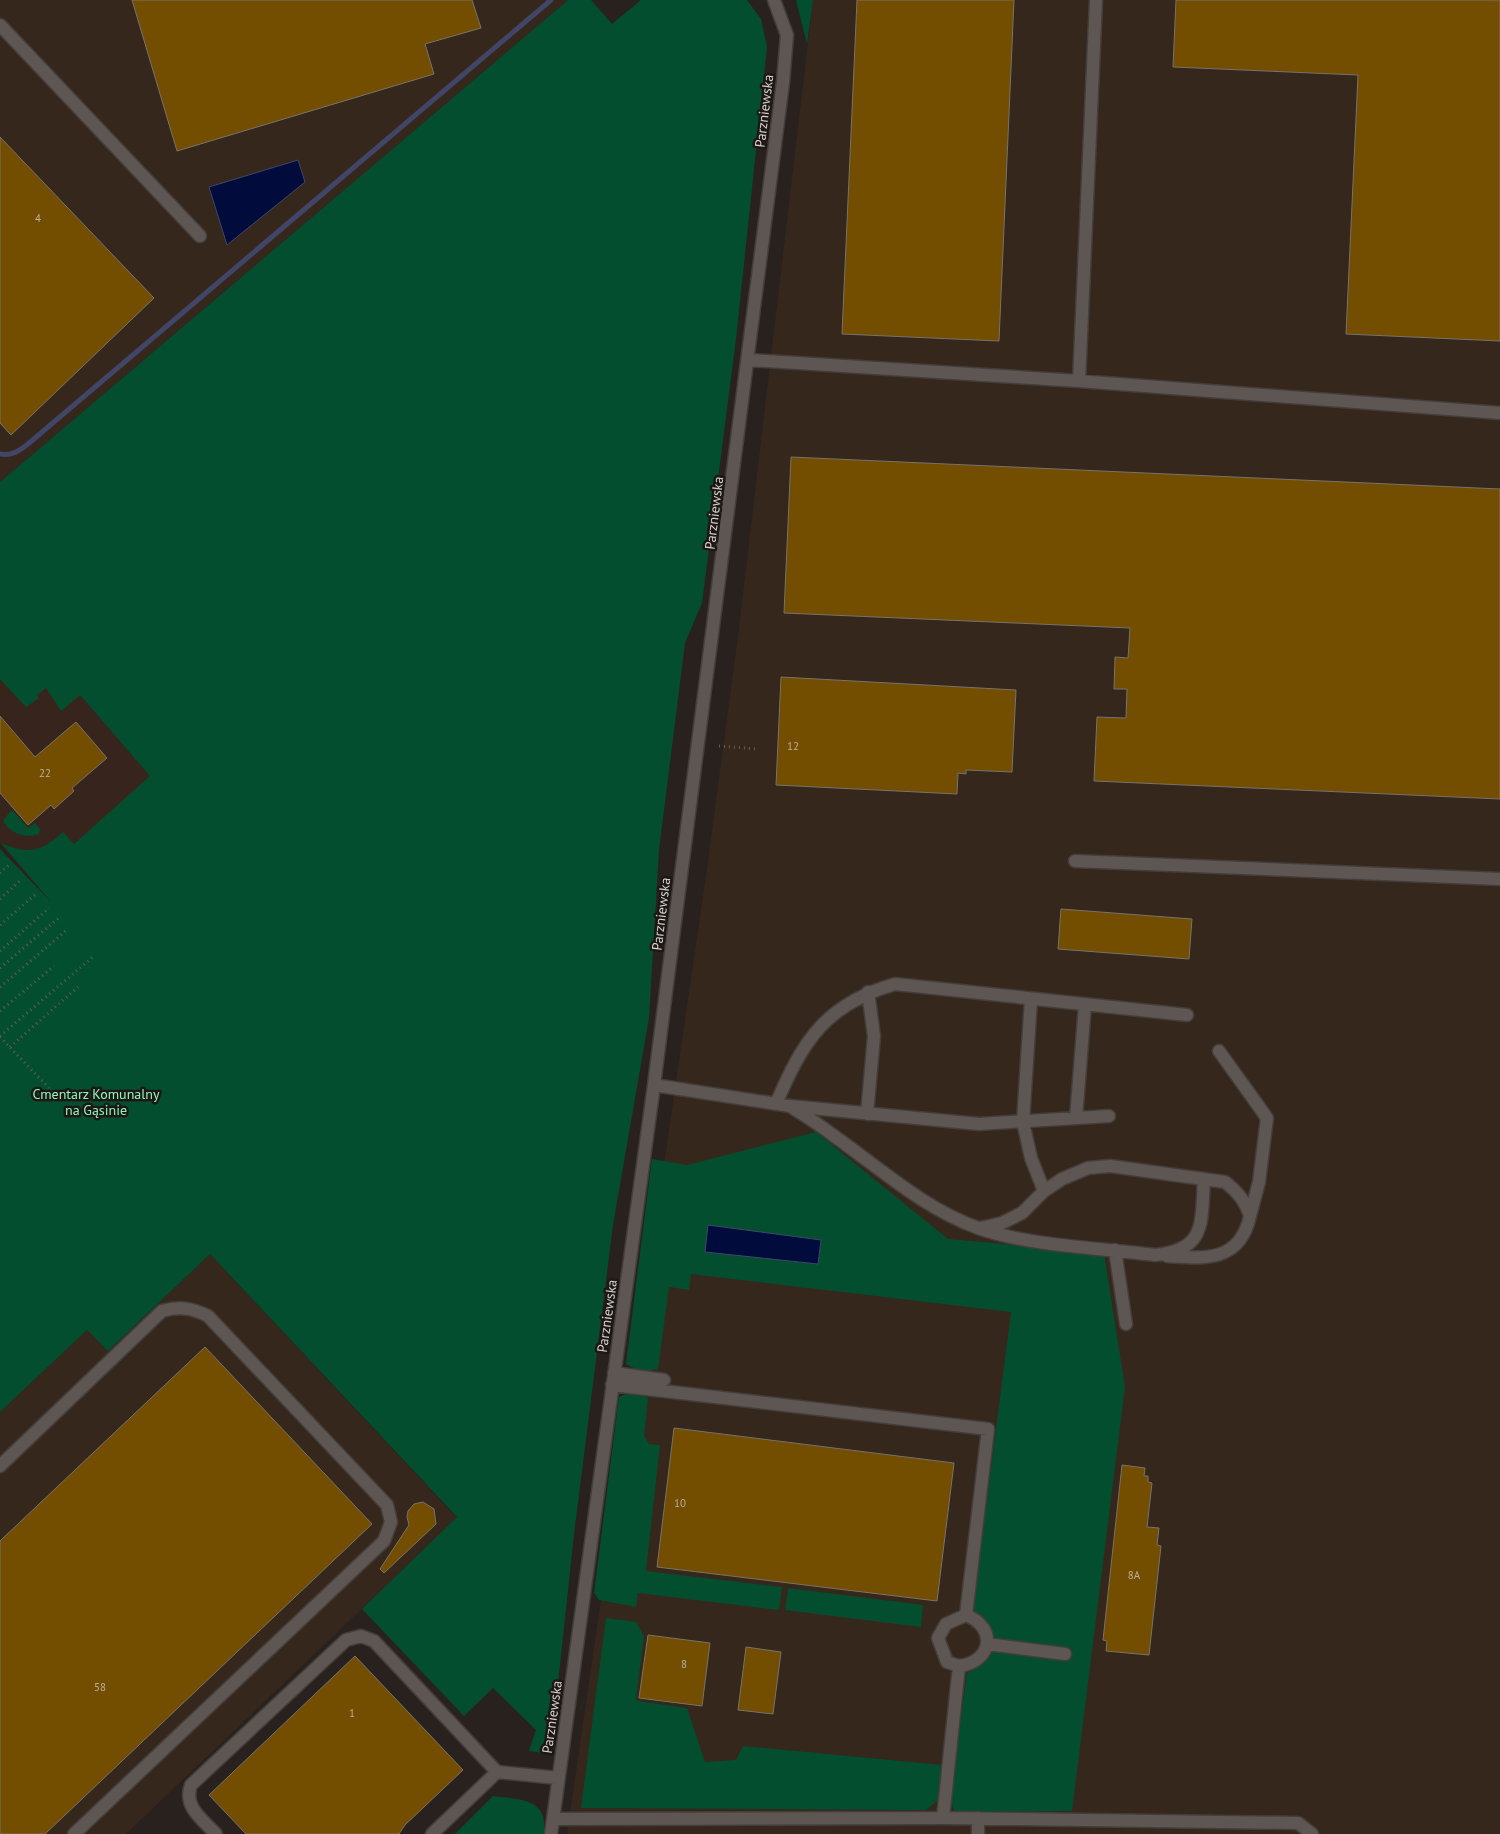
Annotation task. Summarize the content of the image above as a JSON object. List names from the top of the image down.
{
  "streets": {
    "street": ["Parzniewska"]
  },
  "parks": ["Cmentarz Komunalny na Gąsinie"],
  "house_numbers": [
    "4",
    "12",
    "22",
    "10",
    "8A",
    "8",
    "58",
    "1"
  ]
}
